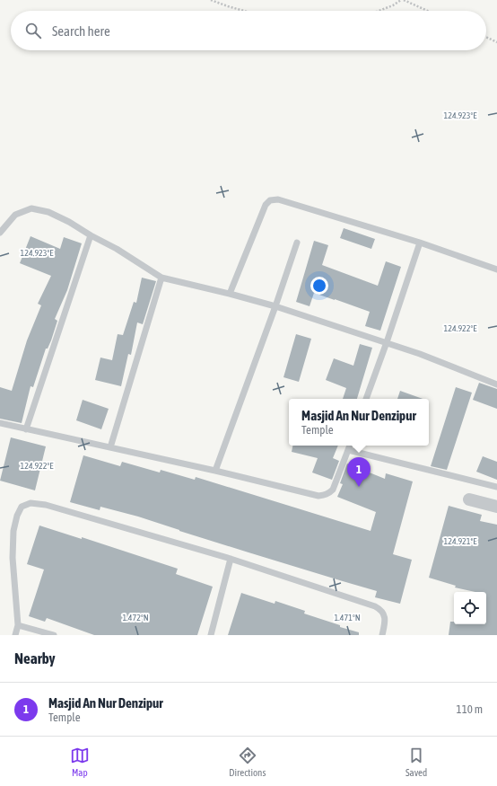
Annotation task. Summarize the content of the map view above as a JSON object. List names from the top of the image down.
{
  "page": {
    "search": "Search here",
    "popup": ["Masjid An Nur Denzipur", "Temple"],
    "pins": "1",
    "heading": "Nearby",
    "list": [
      {
        "mark": "1",
        "name": "Masjid An Nur Denzipur",
        "note": "Temple",
        "value": "110 m"
      }
    ],
    "nav": ["Map", "Directions", "Saved"]
  },
  "coordinates": [
    "124.923°E",
    "124.922°E",
    "124.921°E",
    "1.472°N",
    "1.471°N"
  ]
}
